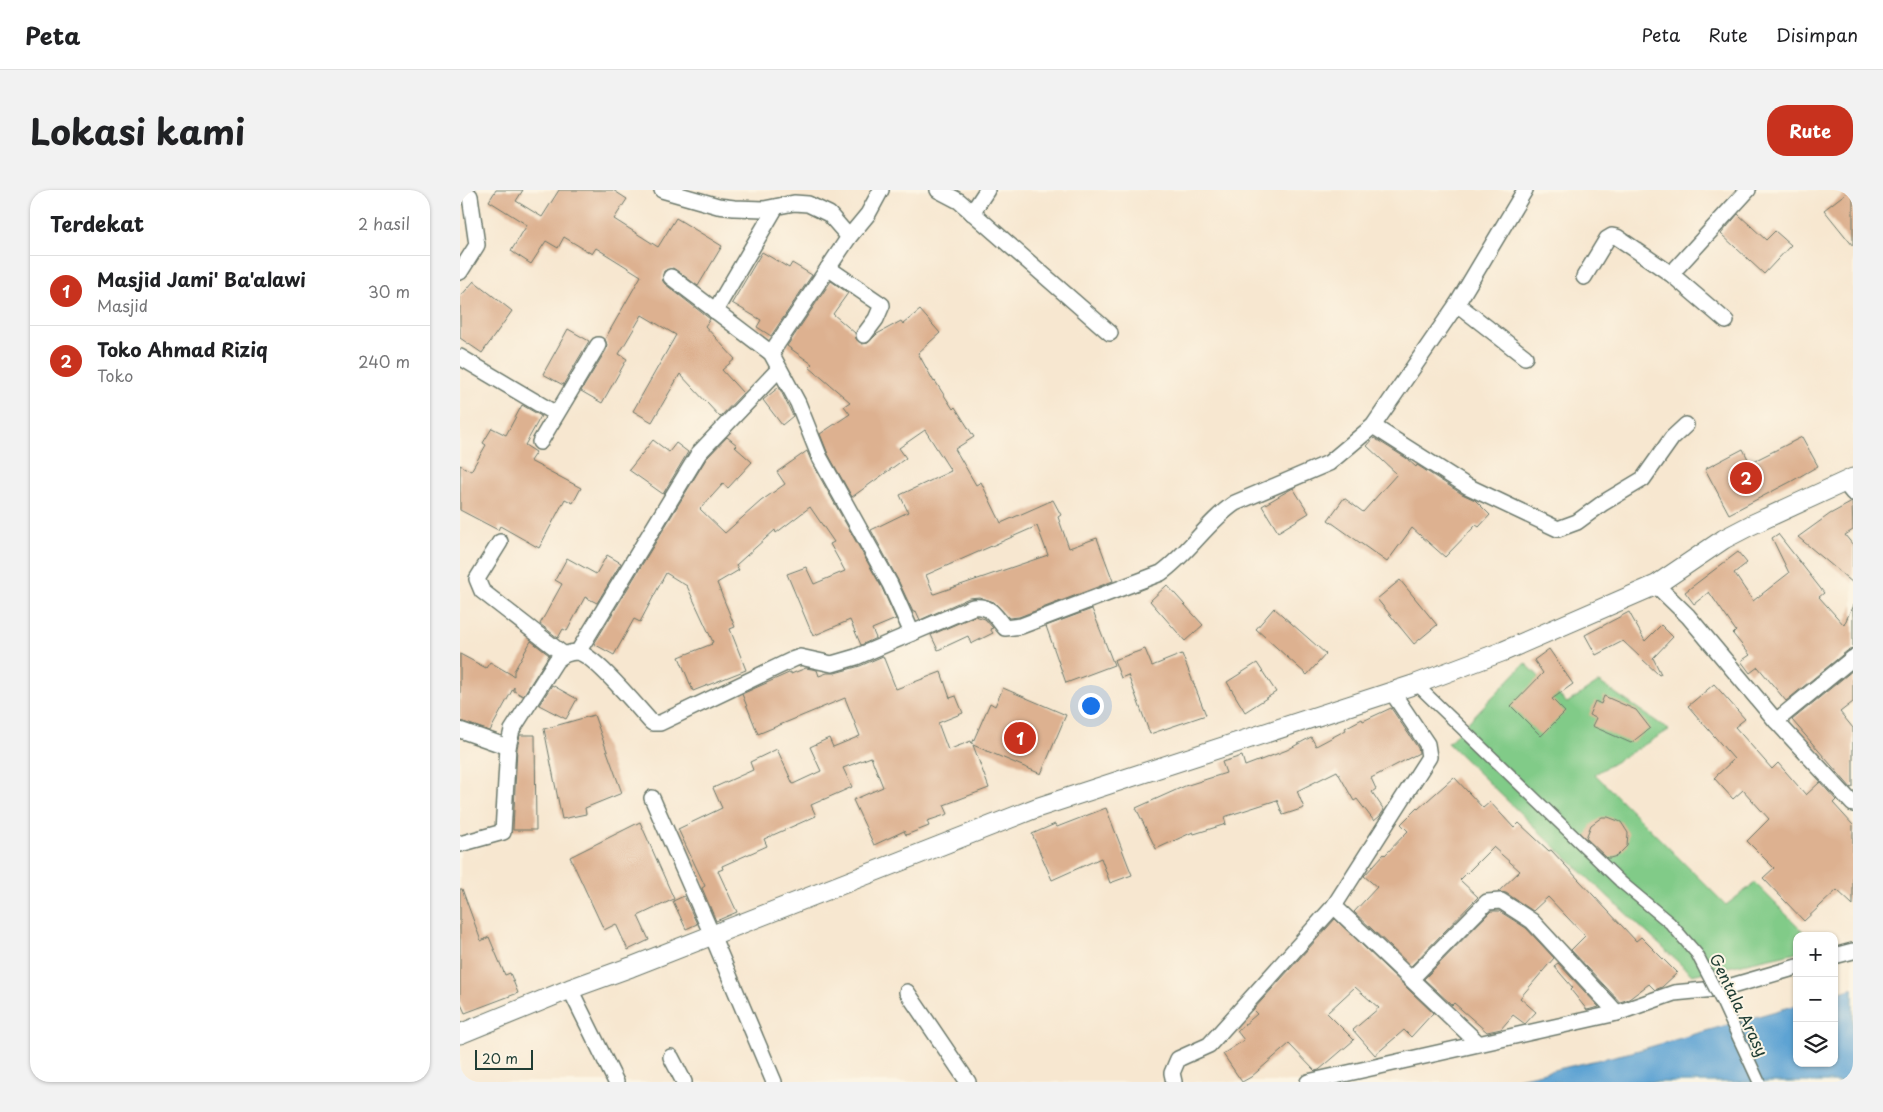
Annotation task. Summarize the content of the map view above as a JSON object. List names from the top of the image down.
{
  "streets": {
    "street": ["Gentala Arasy"]
  },
  "scale_bar": "20 m",
  "page": {
    "header": "Peta",
    "nav": ["Peta", "Rute", "Disimpan"],
    "title": "Lokasi kami",
    "buttons": "Rute",
    "heading": ["Terdekat", "2 hasil"],
    "list": [
      {
        "mark": "1",
        "name": "Masjid Jami' Ba'alawi",
        "note": "Masjid",
        "value": "30 m"
      },
      {
        "mark": "2",
        "name": "Toko Ahmad Riziq",
        "note": "Toko",
        "value": "240 m"
      }
    ],
    "pins": ["2", "1"],
    "map_buttons": ["+", "−"],
    "scale": "20 m"
  }
}
